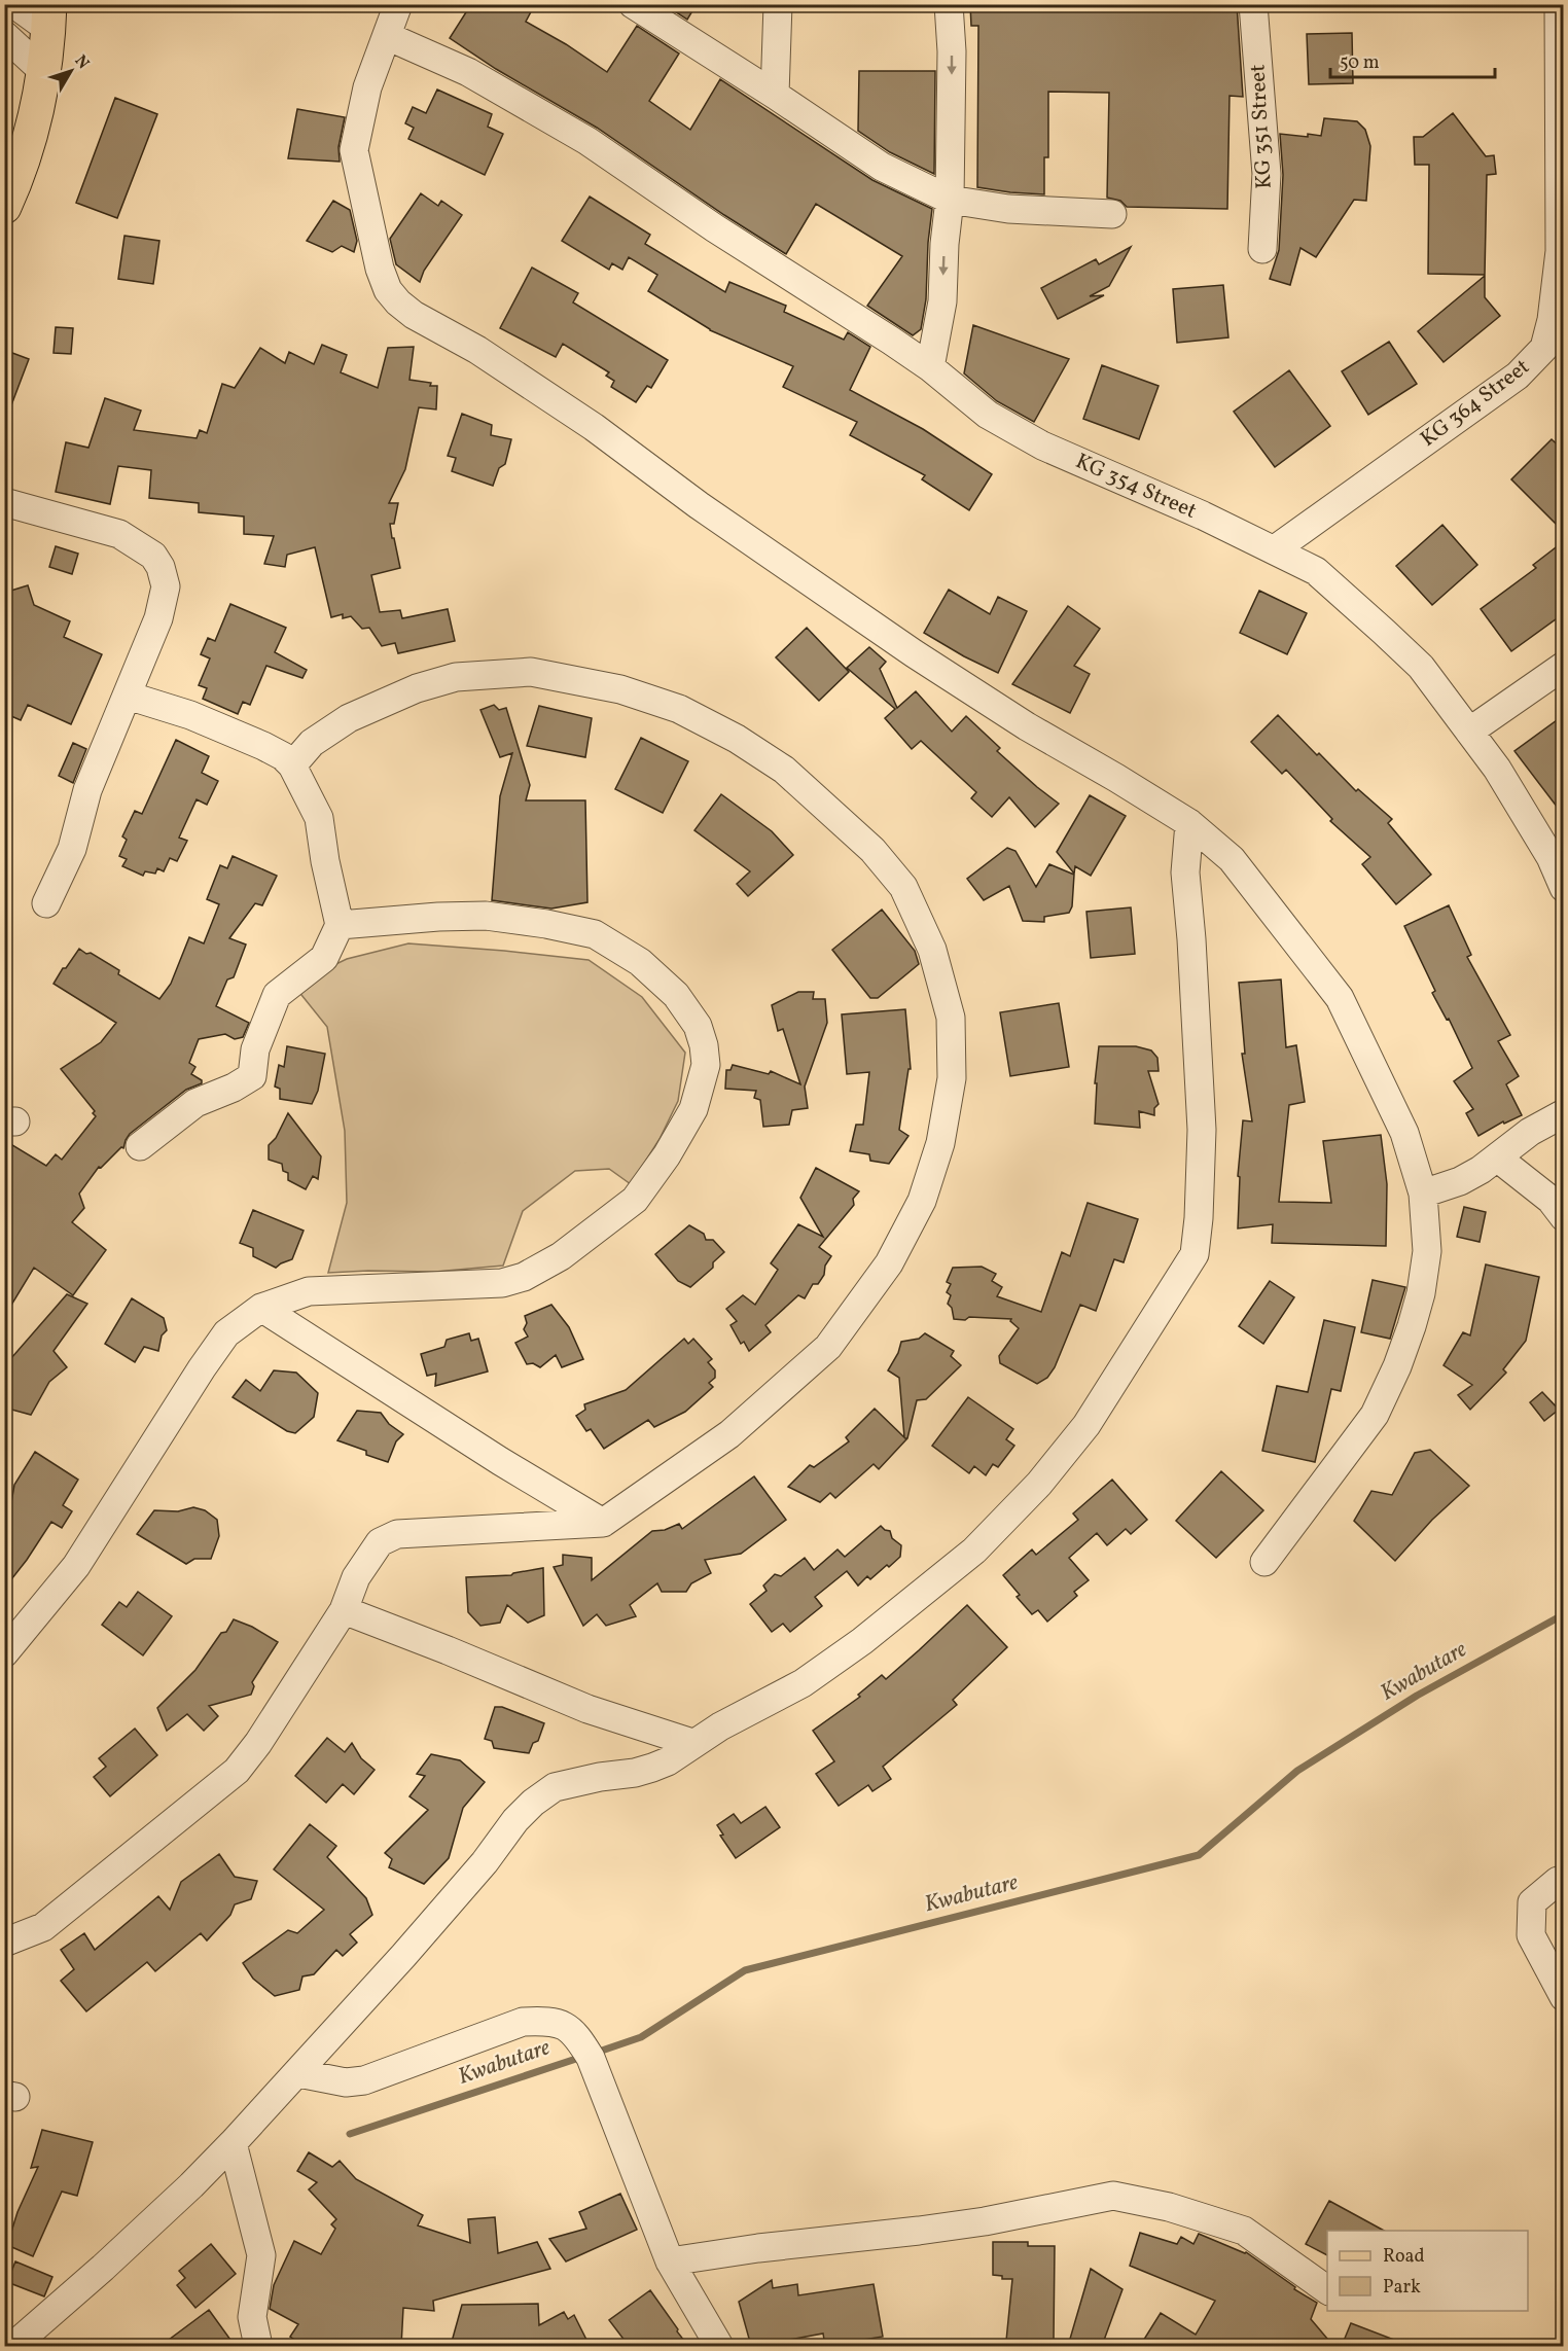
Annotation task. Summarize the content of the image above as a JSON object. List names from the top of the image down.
{
  "streets": {
    "street": ["KG 351 Street", "KG 364 Street", "KG 354 Street"]
  },
  "crossings": [
    ["KG 364 Street", "KG 354 Street"]
  ],
  "water": ["Kwabutare"],
  "legend": ["Road", "Park"],
  "scale_bar": "50 m",
  "north": "top right"
}
